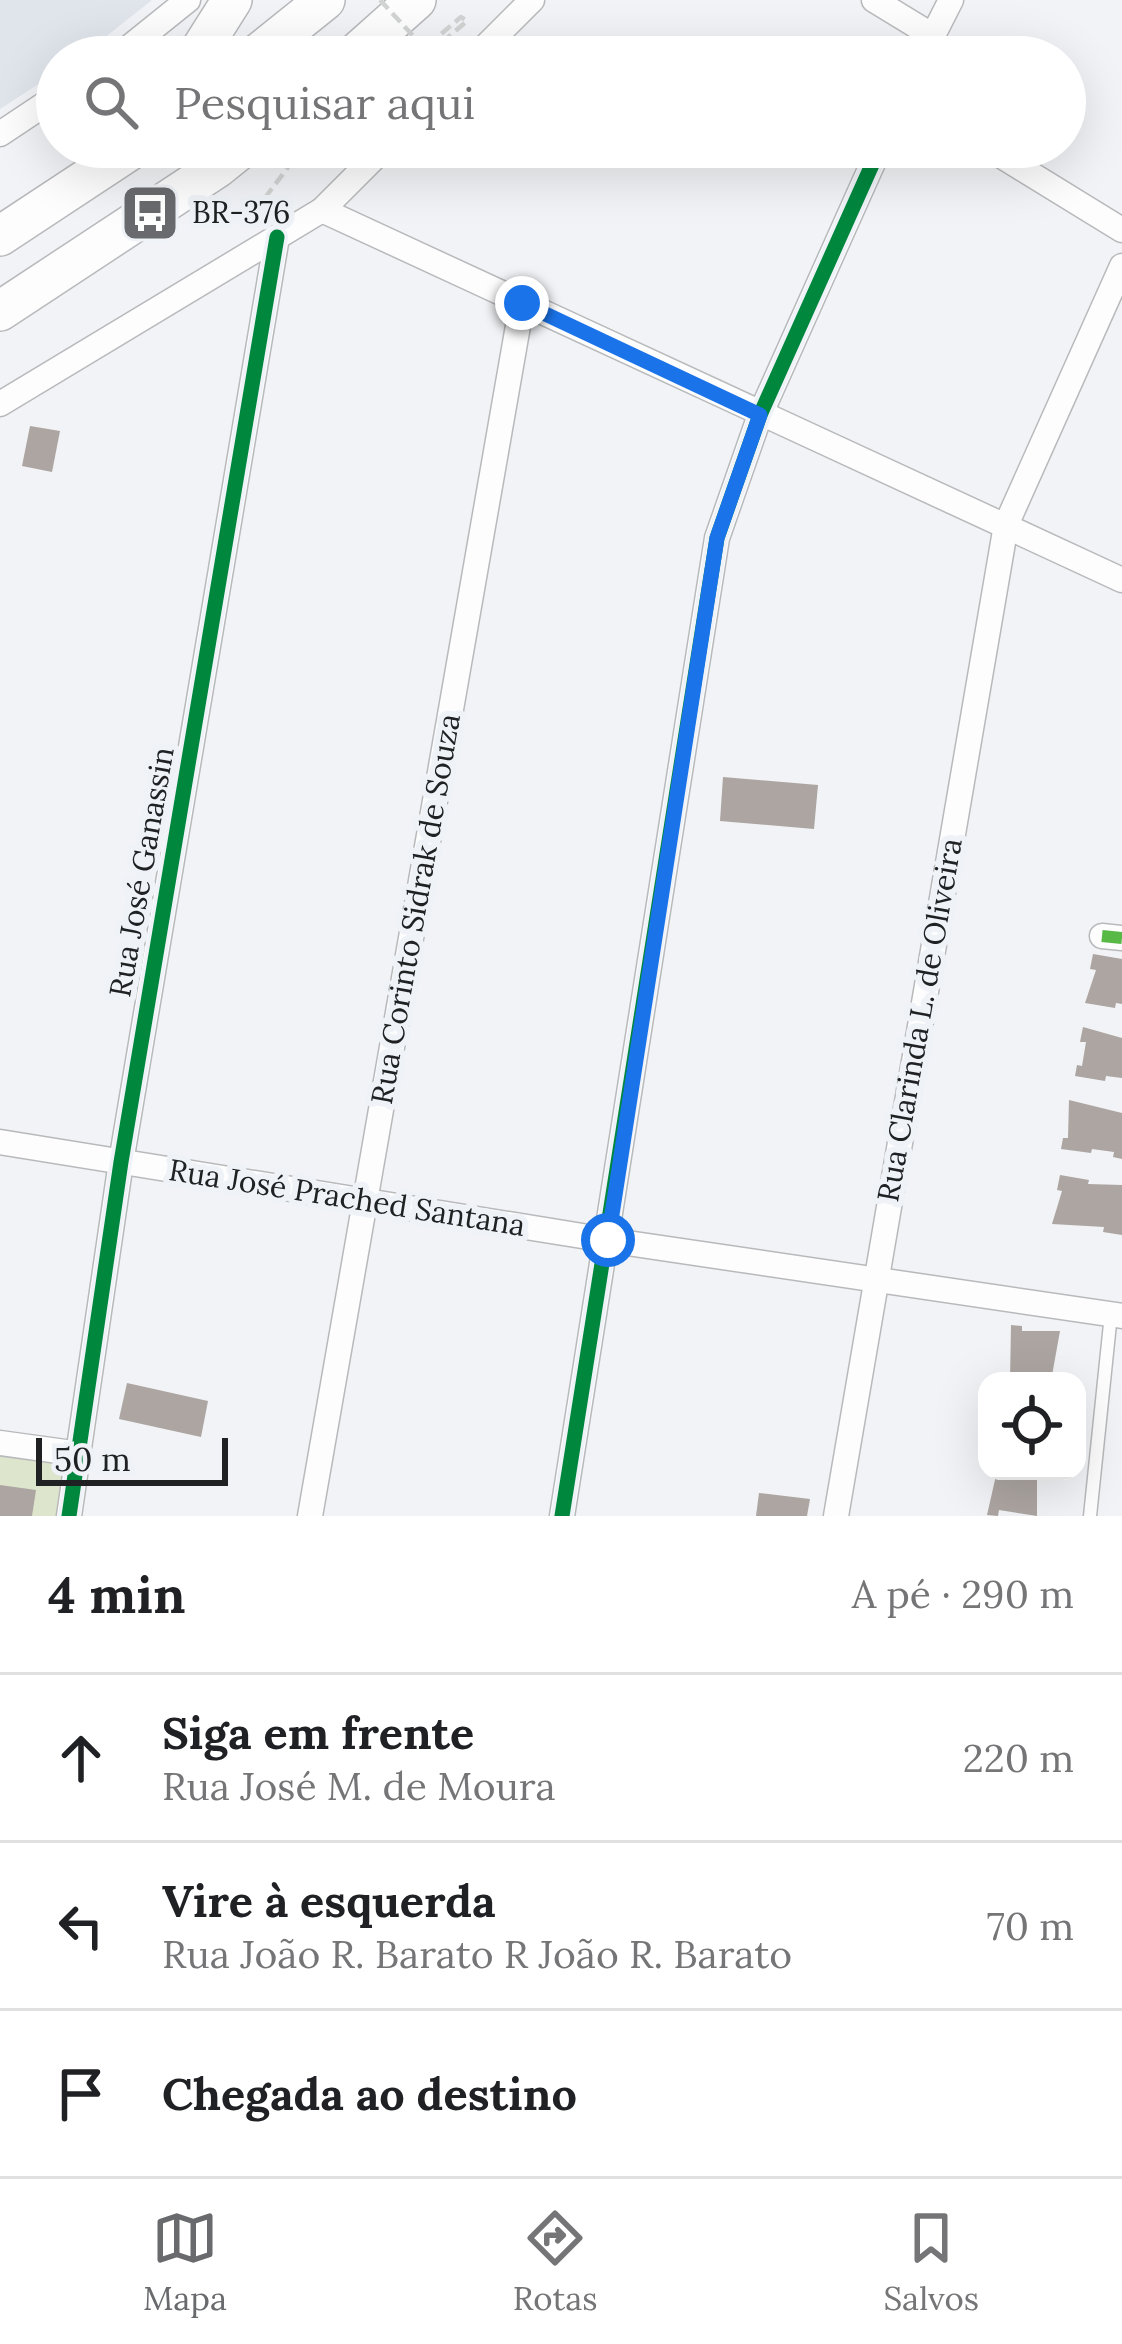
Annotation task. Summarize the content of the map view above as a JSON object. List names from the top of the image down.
{
  "streets": {
    "street": [
      "Rua José Ganassin",
      "Rua Corinto Sidrak de Souza",
      "Rua Clarinda L. de Oliveira",
      "Rua José Prached Santana"
    ]
  },
  "crossings": [
    ["Rua José Ganassin", "Rua José Prached Santana"],
    ["Rua Corinto Sidrak de Souza", "Rua José Prached Santana"],
    ["Rua Clarinda L. de Oliveira", "Rua José Prached Santana"]
  ],
  "places": {
    "bus stop": ["BR-376"]
  },
  "scale_bar": "50 m",
  "page": {
    "search": "Pesquisar aqui",
    "scale": "50 m",
    "heading": ["4 min", "A pé · 290 m"],
    "list": [
      ["Siga em frente", "Rua José M. de Moura", "220 m"],
      ["Vire à esquerda", "Rua João R. Barato R João R. Barato", "70 m"],
      "Chegada ao destino"
    ],
    "nav": ["Mapa", "Rotas", "Salvos"]
  }
}
